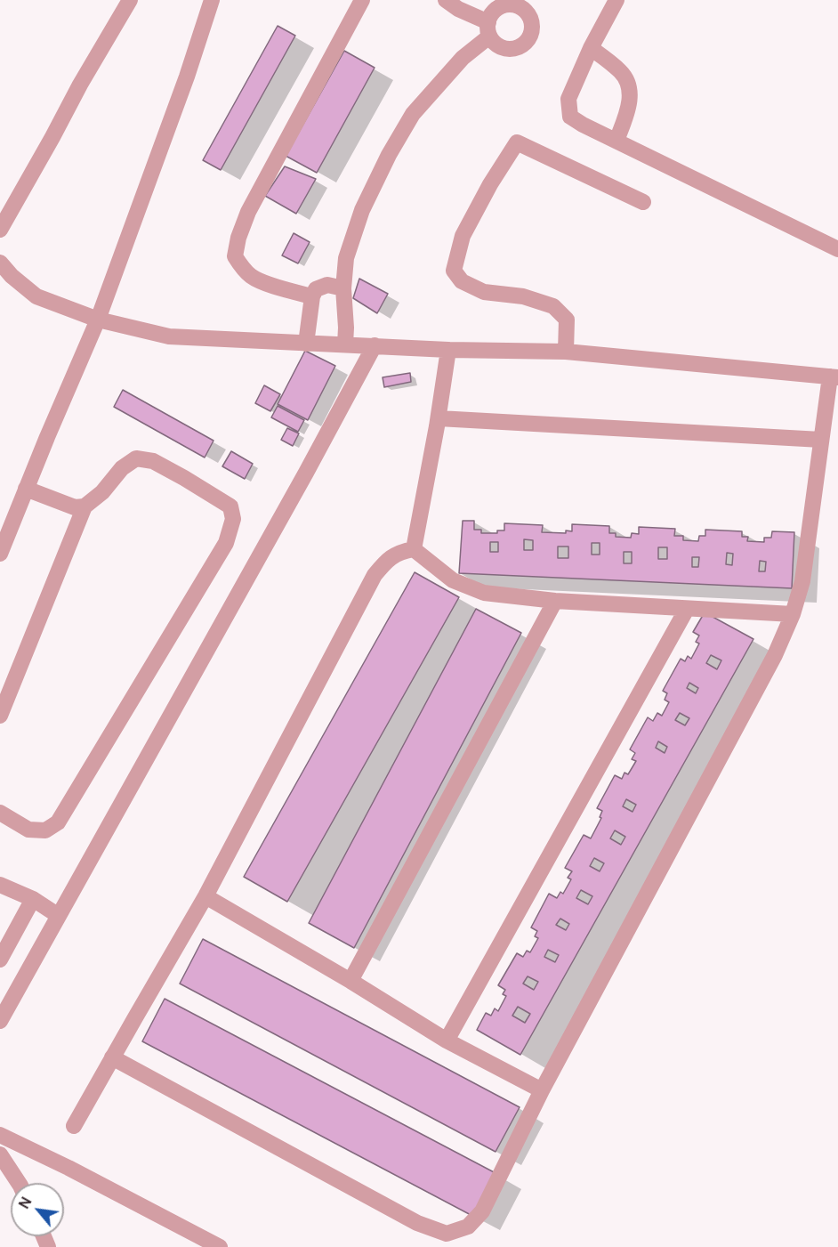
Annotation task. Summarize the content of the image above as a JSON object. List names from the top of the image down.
{
  "north": "top left"
}
